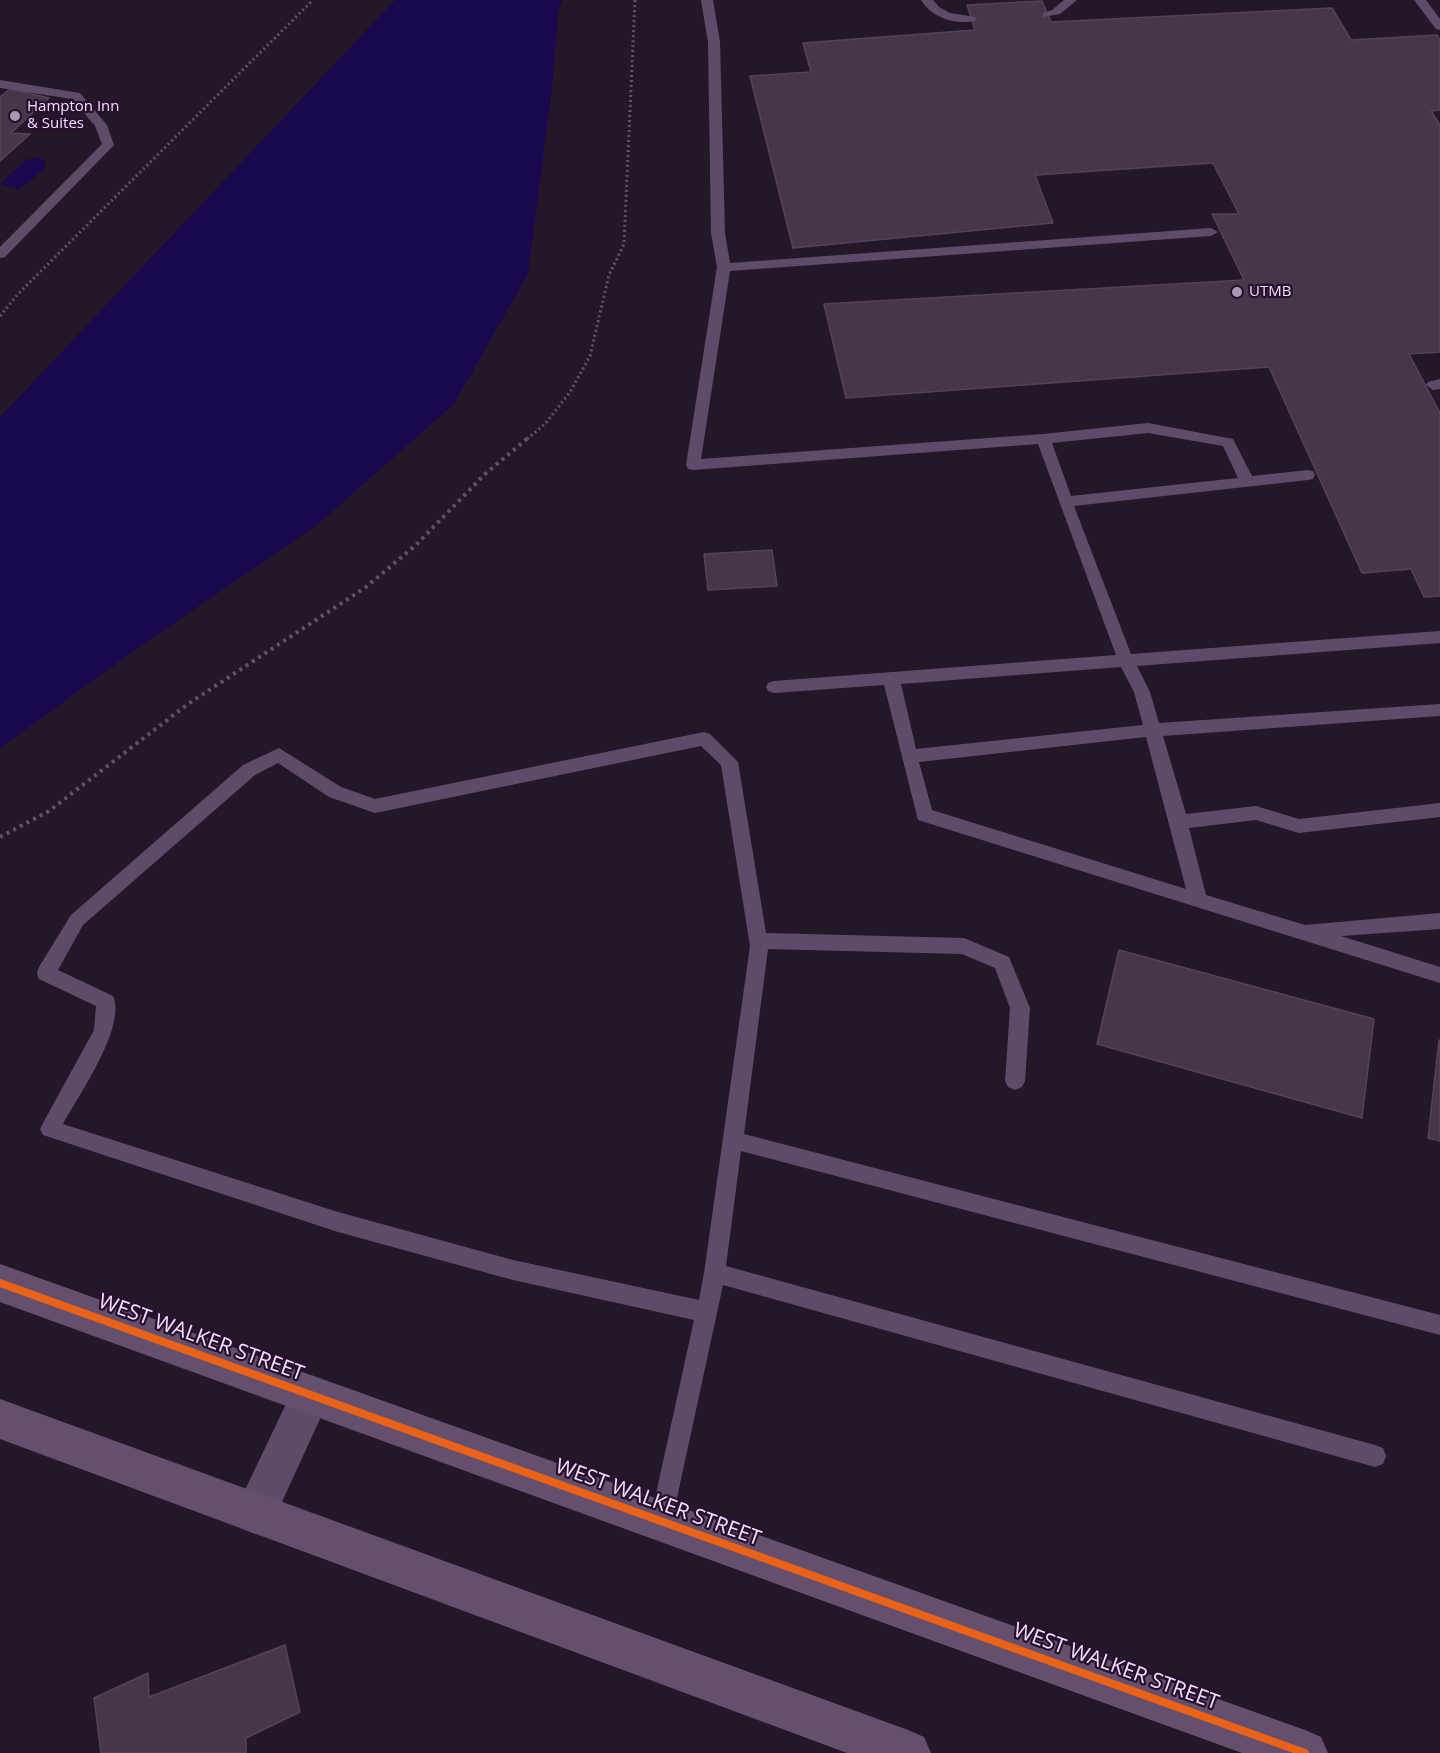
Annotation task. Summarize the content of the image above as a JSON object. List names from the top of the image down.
{
  "streets": {
    "street": ["WEST WALKER STREET"]
  },
  "places": ["Hampton Inn & Suites", "UTMB"]
}
